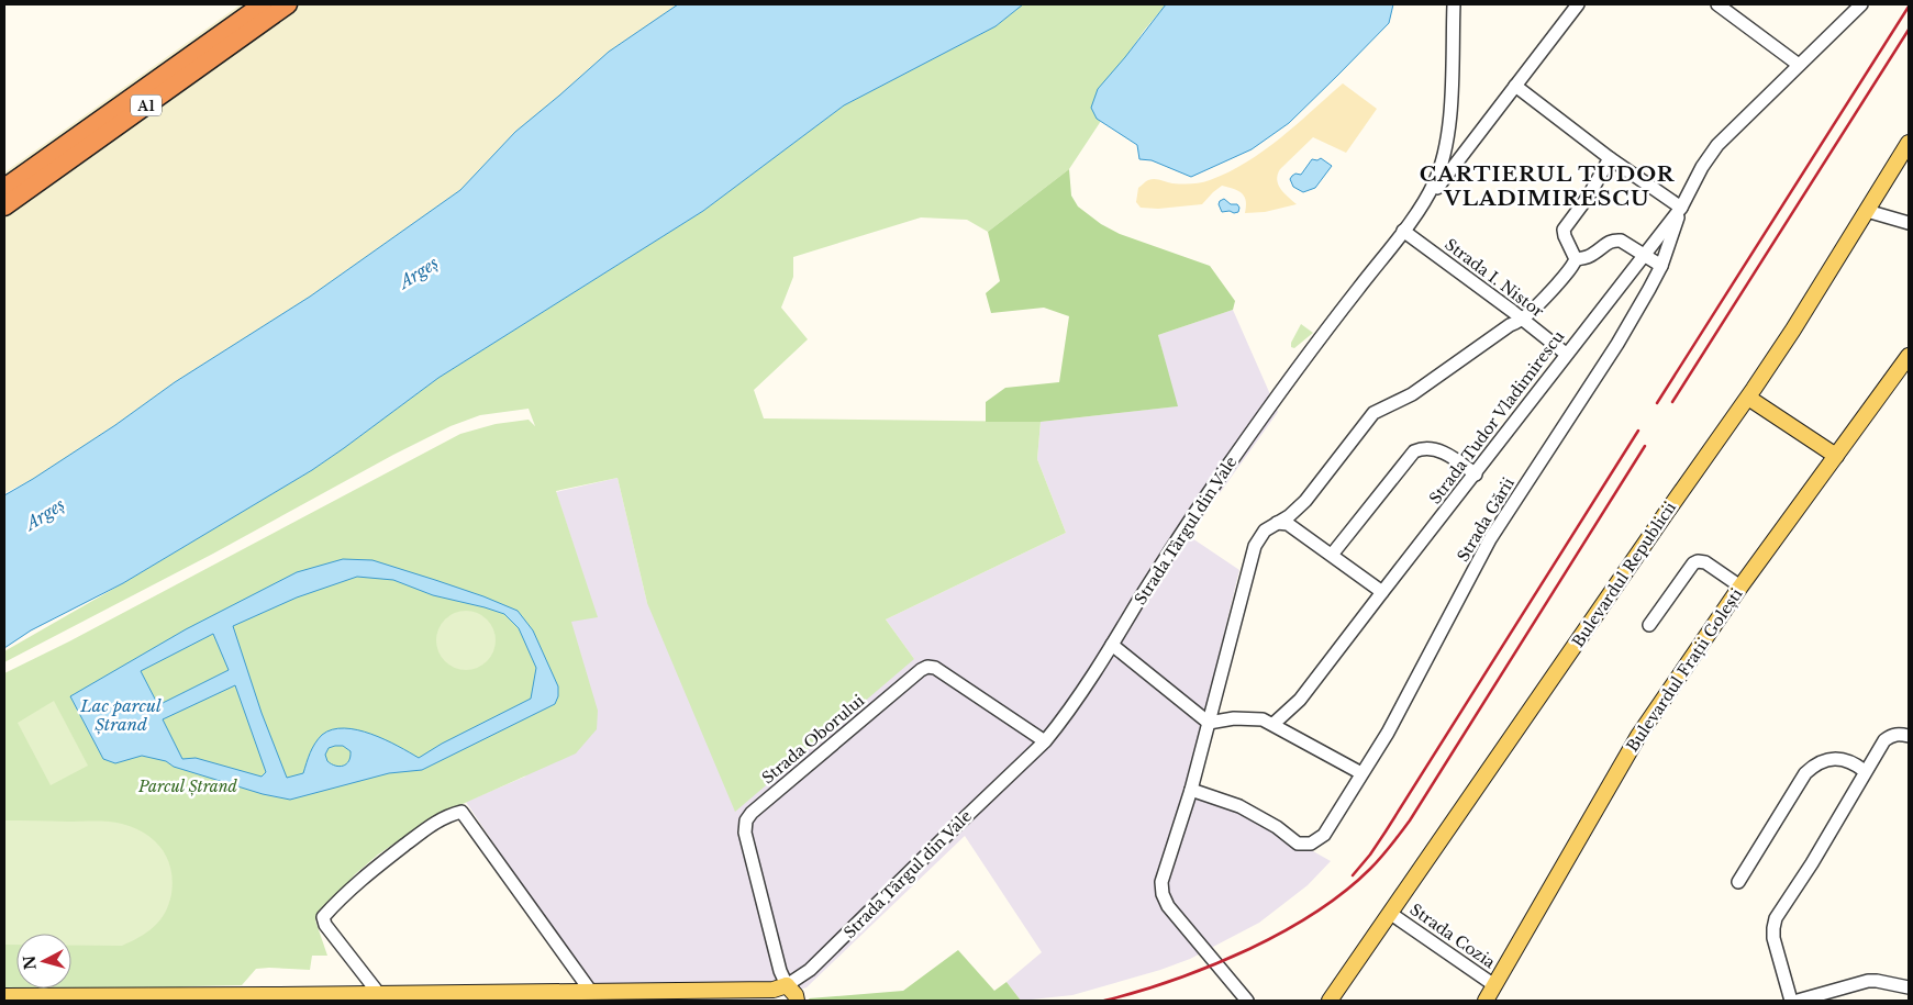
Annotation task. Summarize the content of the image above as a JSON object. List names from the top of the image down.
{
  "streets": {
    "highway": ["A1"],
    "main road": ["Bulevardul Republicii", "Bulevardul Frații Golești"],
    "street": [
      "Strada I. Nistor",
      "Strada Tudor Vladimirescu",
      "Strada Gării",
      "Strada Târgul din Vale",
      "Strada Oborului",
      "Strada Cozia"
    ]
  },
  "crossings": [
    ["Strada I. Nistor", "Strada Tudor Vladimirescu"],
    ["Strada I. Nistor", "Strada Târgul din Vale"],
    ["Strada Tudor Vladimirescu", "Strada Gării"],
    ["Strada Târgul din Vale", "Strada Oborului"],
    ["Bulevardul Republicii", "Strada Cozia"],
    ["Bulevardul Frații Golești", "Strada Cozia"]
  ],
  "districts": ["CARTIERUL TUDOR VLADIMIRESCU"],
  "water": ["Argeș", "Lac parcul Ștrand"],
  "parks": ["Parcul Ștrand"],
  "north": "left"
}
